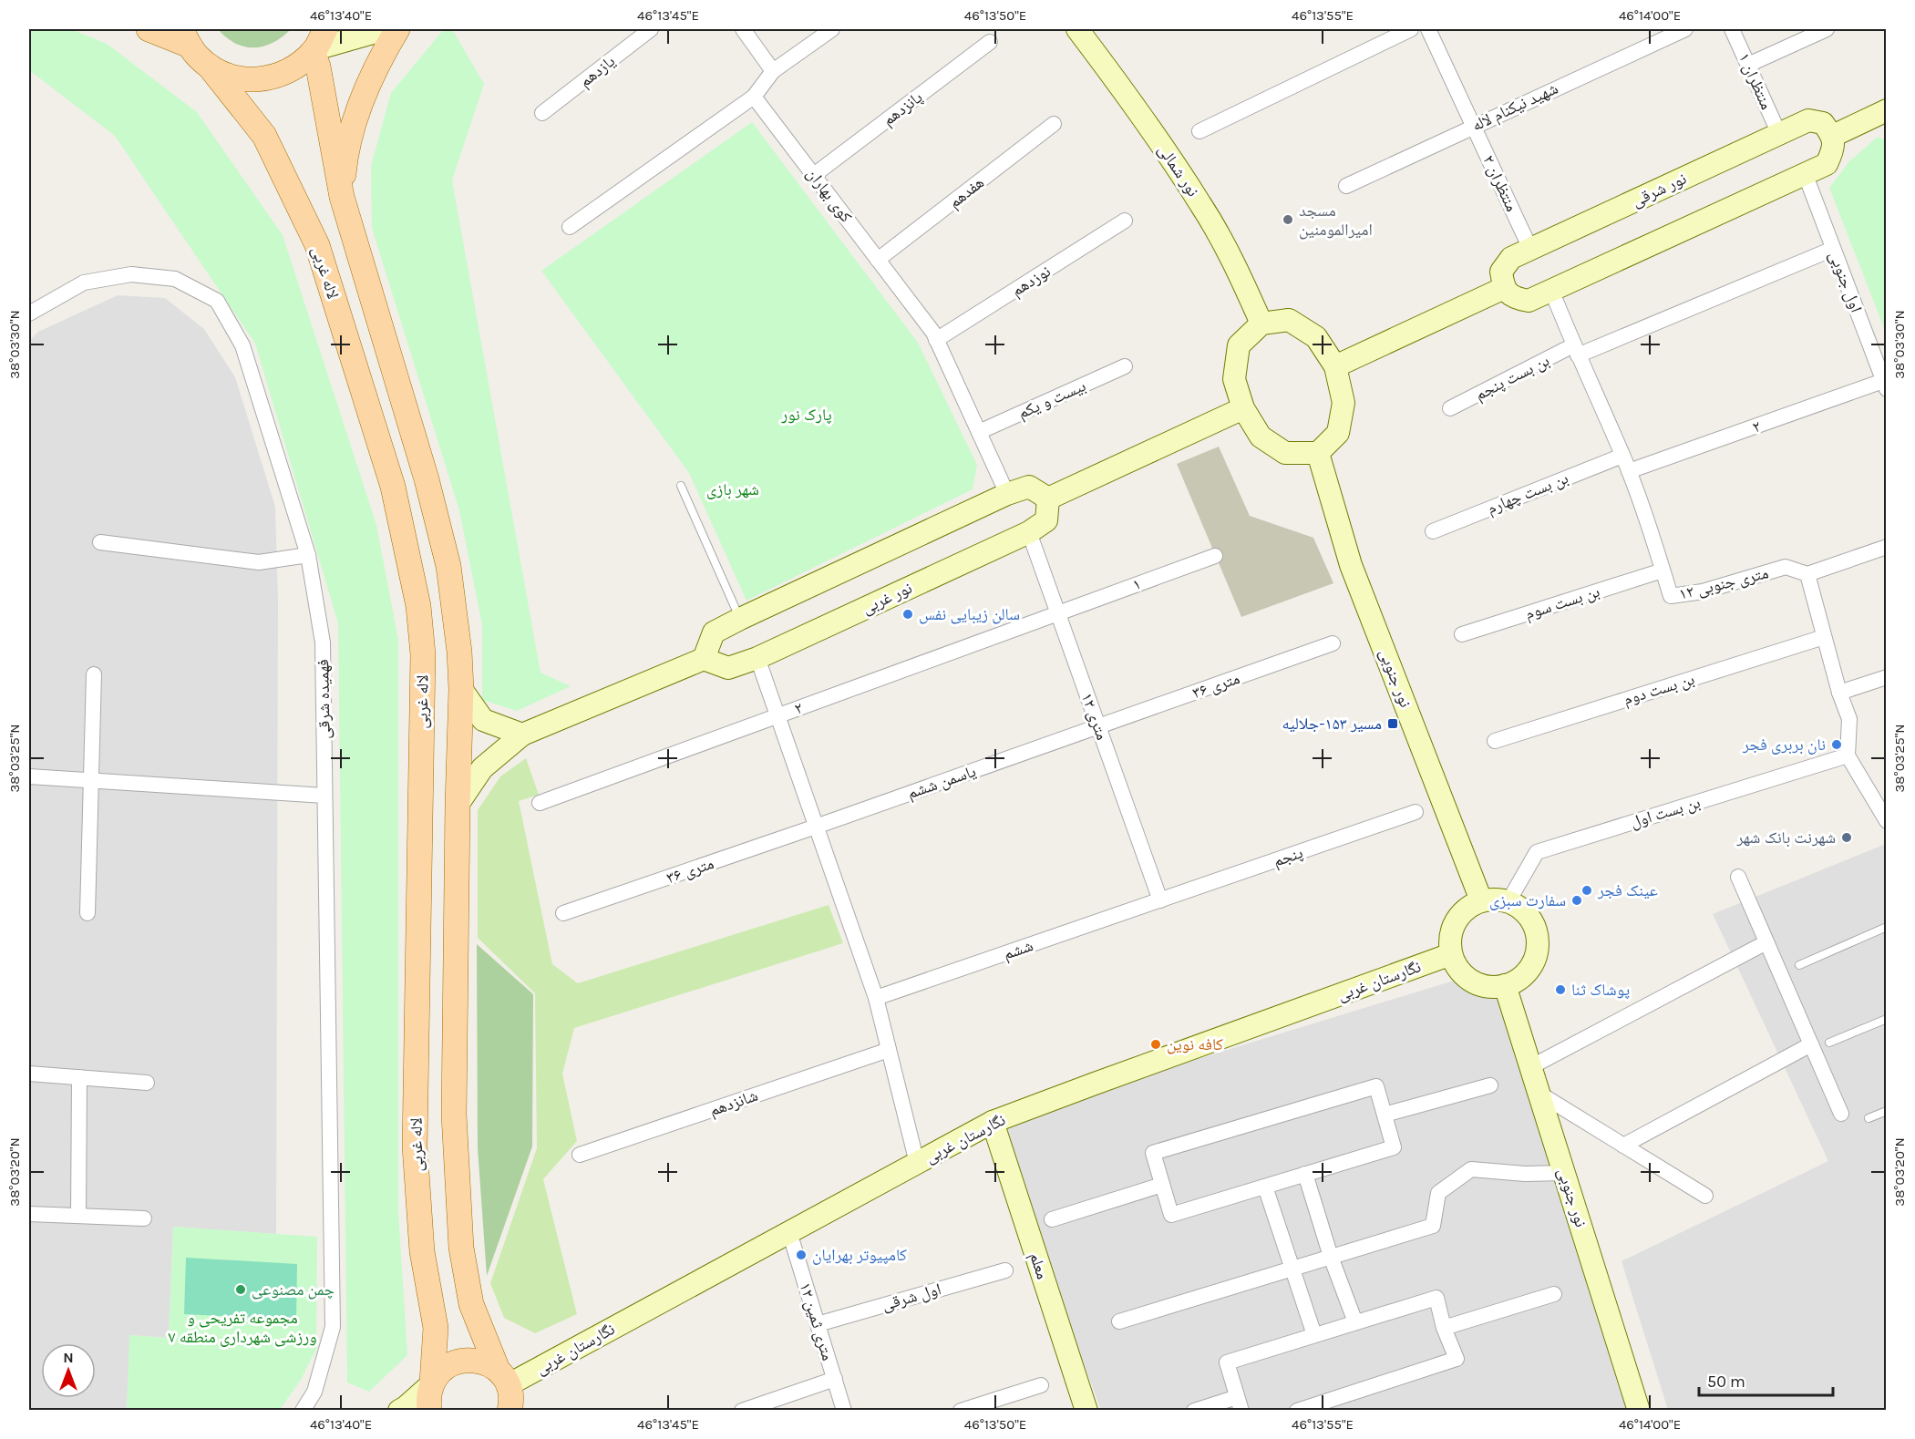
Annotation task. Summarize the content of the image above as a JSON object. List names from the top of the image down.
{
  "streets": {
    "main road": ["لاله غربی"],
    "street": [
      "یازدهم",
      "منتظران ۱",
      "شهید نیکنام لاله",
      "پانزدهم",
      "نور شمالی",
      "منتظران ۲",
      "نور شرقی",
      "هفدهم",
      "کوی بهاران",
      "نوزدهم",
      "اول جنوبی",
      "بن بست پنجم",
      "بیست و یکم",
      "۲",
      "بن بست چهارم",
      "۱۲ متری جنوبی",
      "۱",
      "نور غربی",
      "بن بست سوم",
      "نور جنوبی",
      "۳۶ متری",
      "بن بست دوم",
      "فهمیده شرقی",
      "۱۲ متری",
      "یاسمن ششم",
      "بن بست اول",
      "پنجم",
      "ششم",
      "نگارستان غربی",
      "شانزدهم",
      "معلم",
      "اول شرقی",
      "۱۲ متری ثمین"
    ]
  },
  "crossings": [
    ["منتظران ۱", "نور شرقی"],
    ["شهید نیکنام لاله", "منتظران ۲"],
    ["پانزدهم", "کوی بهاران"],
    ["نور شمالی", "نور جنوبی"],
    ["منتظران ۲", "نور شرقی"],
    ["هفدهم", "کوی بهاران"],
    ["کوی بهاران", "نوزدهم"],
    ["کوی بهاران", "بیست و یکم"],
    ["اول جنوبی", "بن بست پنجم"],
    ["اول جنوبی", "۲"],
    ["بن بست پنجم", "۱۲ متری جنوبی"],
    ["۲", "۱۲ متری جنوبی"],
    ["۲", "۱"],
    ["۲", "۱۲ متری"],
    ["بن بست چهارم", "۱۲ متری جنوبی"],
    ["۱۲ متری جنوبی", "بن بست سوم"],
    ["۱", "۱۲ متری"],
    ["نور غربی", "۱۲ متری"],
    ["نور جنوبی", "بن بست اول"],
    ["نور جنوبی", "نگارستان غربی"],
    ["۳۶ متری", "۱۲ متری"],
    ["۳۶ متری", "یاسمن ششم"],
    ["۱۲ متری", "یاسمن ششم"],
    ["۱۲ متری", "پنجم"],
    ["۱۲ متری", "ششم"],
    ["بن بست اول", "نگارستان غربی"],
    ["پنجم", "ششم"],
    ["نگارستان غربی", "معلم"],
    ["نگارستان غربی", "۱۲ متری ثمین"],
    ["اول شرقی", "۱۲ متری ثمین"]
  ],
  "parks": ["پارک نور", "شهر بازی", "مجموعه تفریحی و ورزشی شهرداری منطقه ۷"],
  "places": {
    "other": [
      "مسجد امیرالمومنین",
      "سالن زیبایی نفس",
      "نان بربری فجر",
      "شهرنت بانک شهر",
      "عینک فجر",
      "سفارت سبزی",
      "پوشاک ثنا",
      "کافه نوین",
      "کامپیوتر بهرایان",
      "چمن مصنوعی"
    ],
    "transit": ["مسیر ۱۵۳-جلالیه"]
  },
  "scale_bar": "50 m",
  "north": "top",
  "coordinates": [
    "46°13'40\"E",
    "46°13'45\"E",
    "46°13'50\"E",
    "46°13'55\"E",
    "46°14'00\"E",
    "38°03'30\"N",
    "38°03'25\"N",
    "38°03'20\"N"
  ]
}
